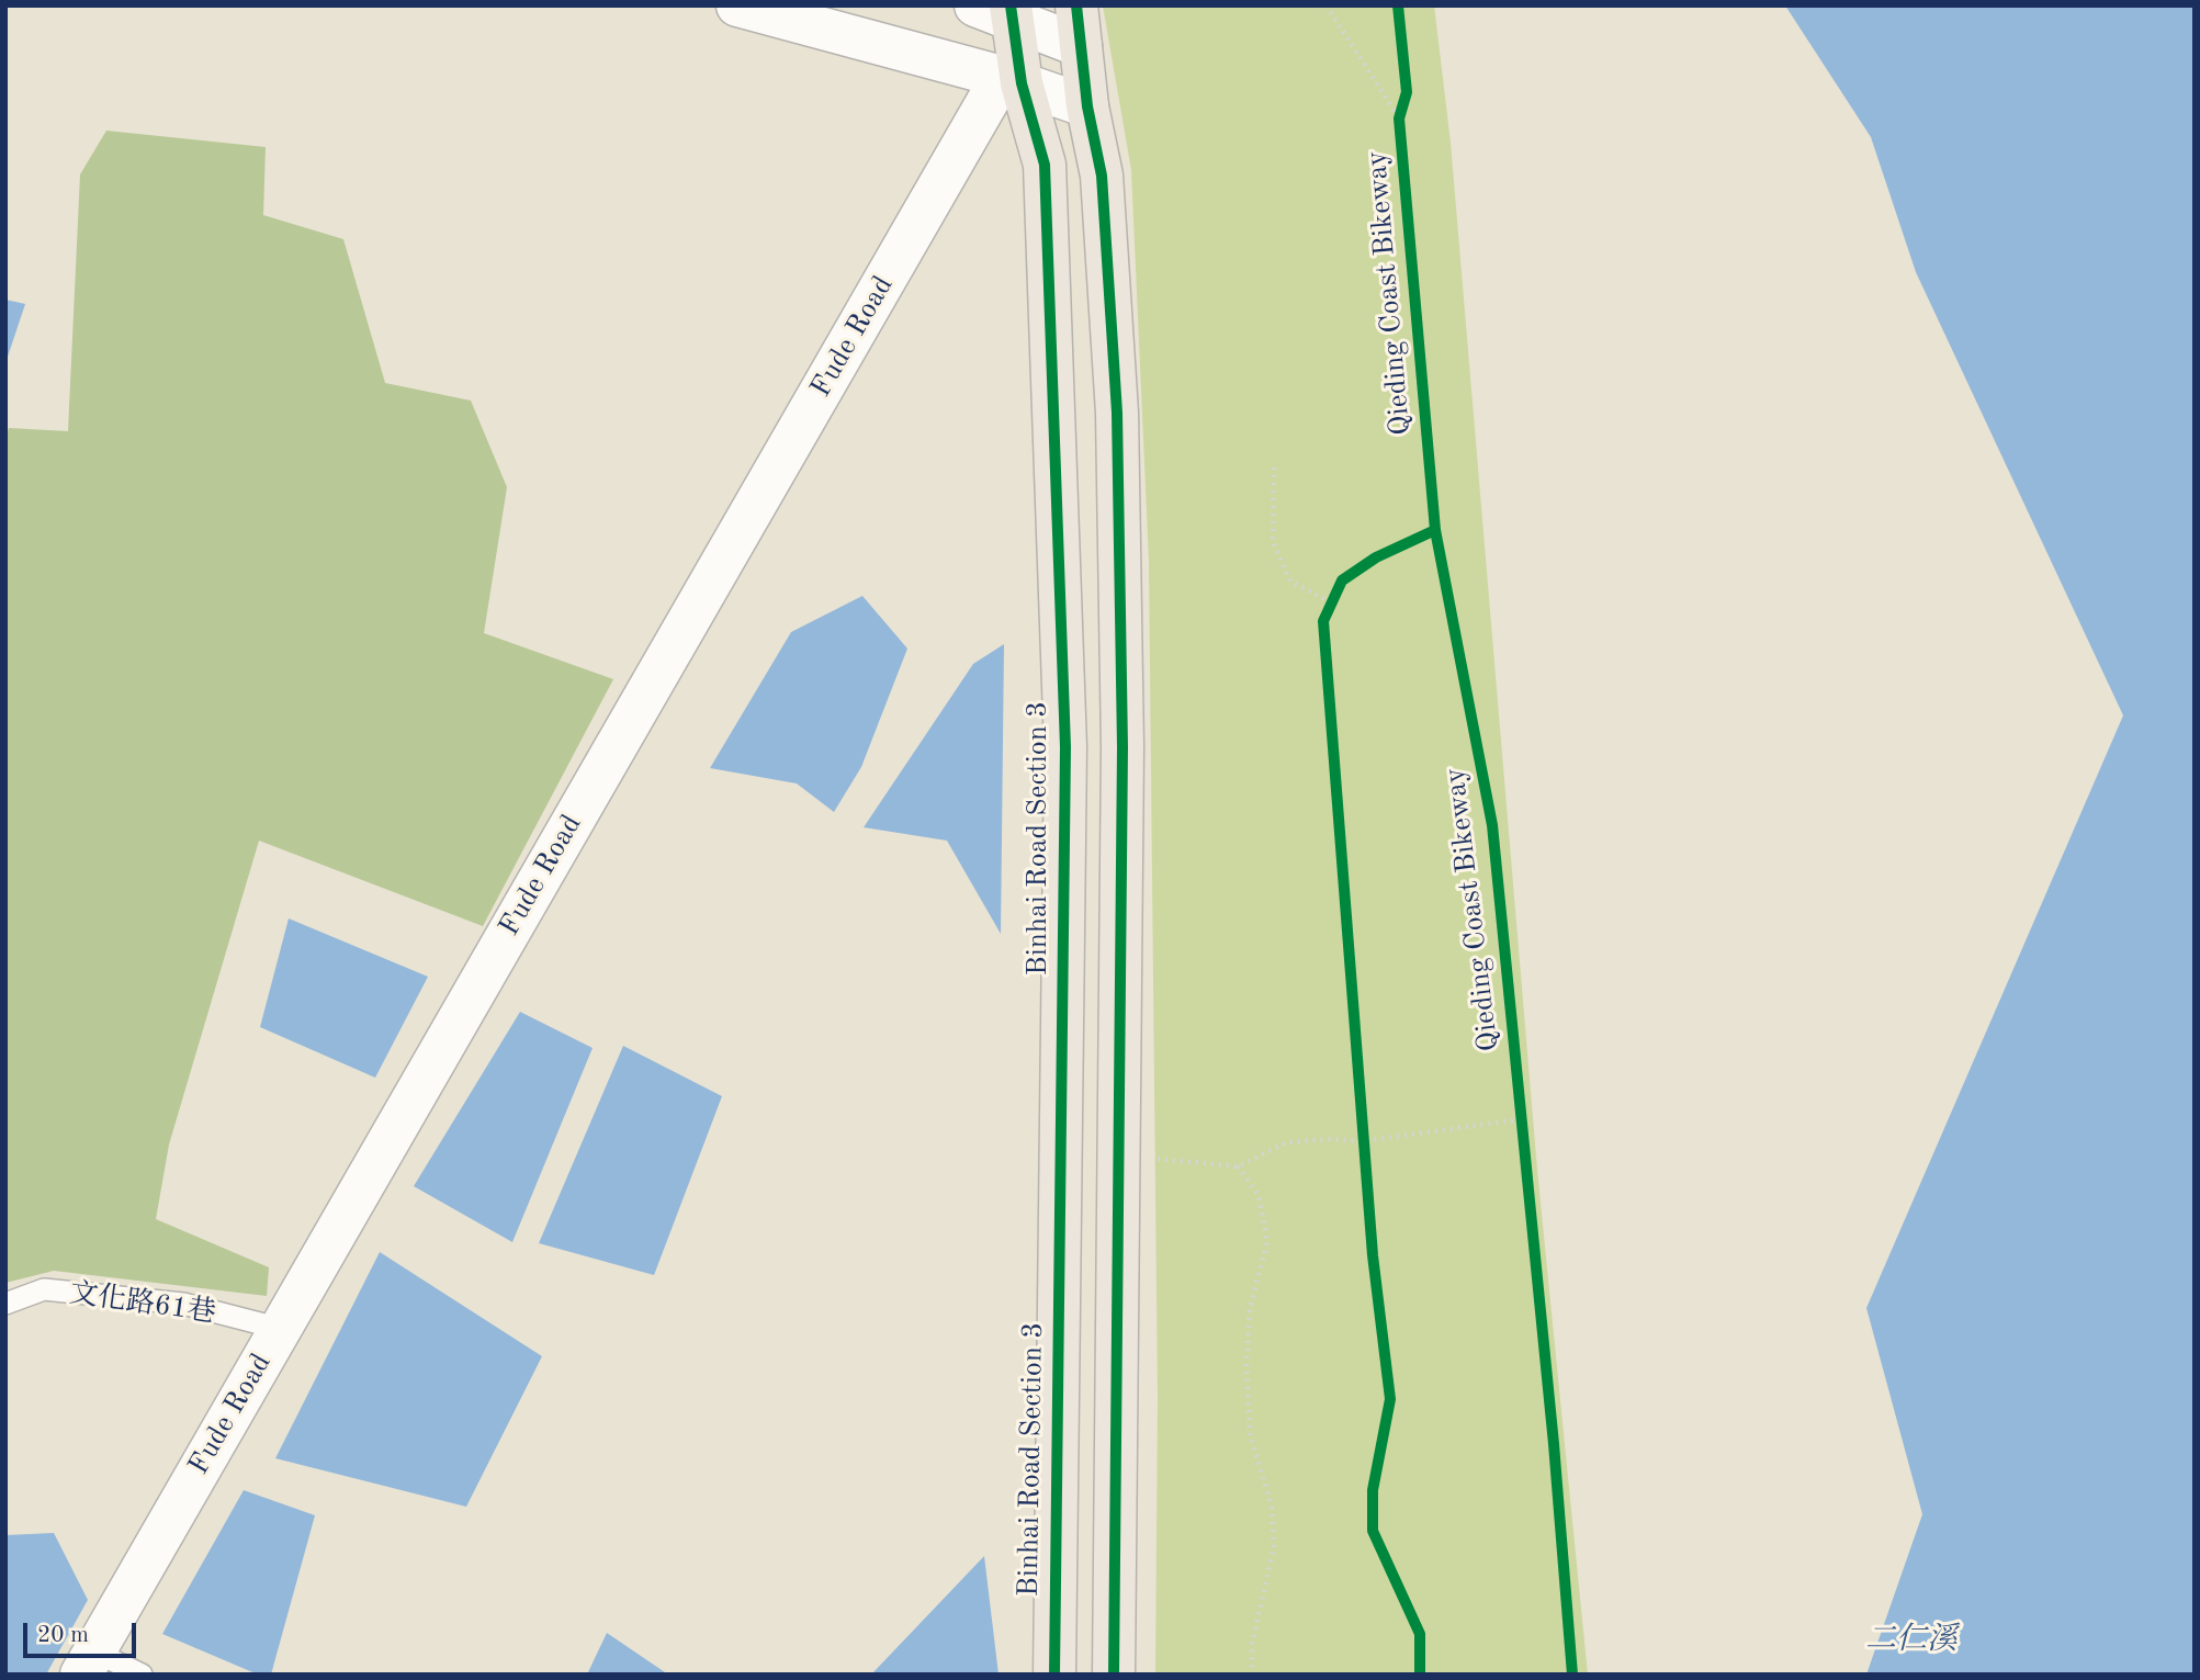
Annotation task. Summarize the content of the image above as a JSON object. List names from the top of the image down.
{
  "streets": {
    "main road": ["Binhai Road Section 3"],
    "street": ["Fude Road"],
    "lane": ["文化路61巷"],
    "cycle path": ["Qieding Coast Bikeway"]
  },
  "crossings": [
    ["Fude Road", "Binhai Road Section 3"],
    ["Fude Road", "文化路61巷"]
  ],
  "water": ["二仁溪"],
  "scale_bar": "20 m"
}
